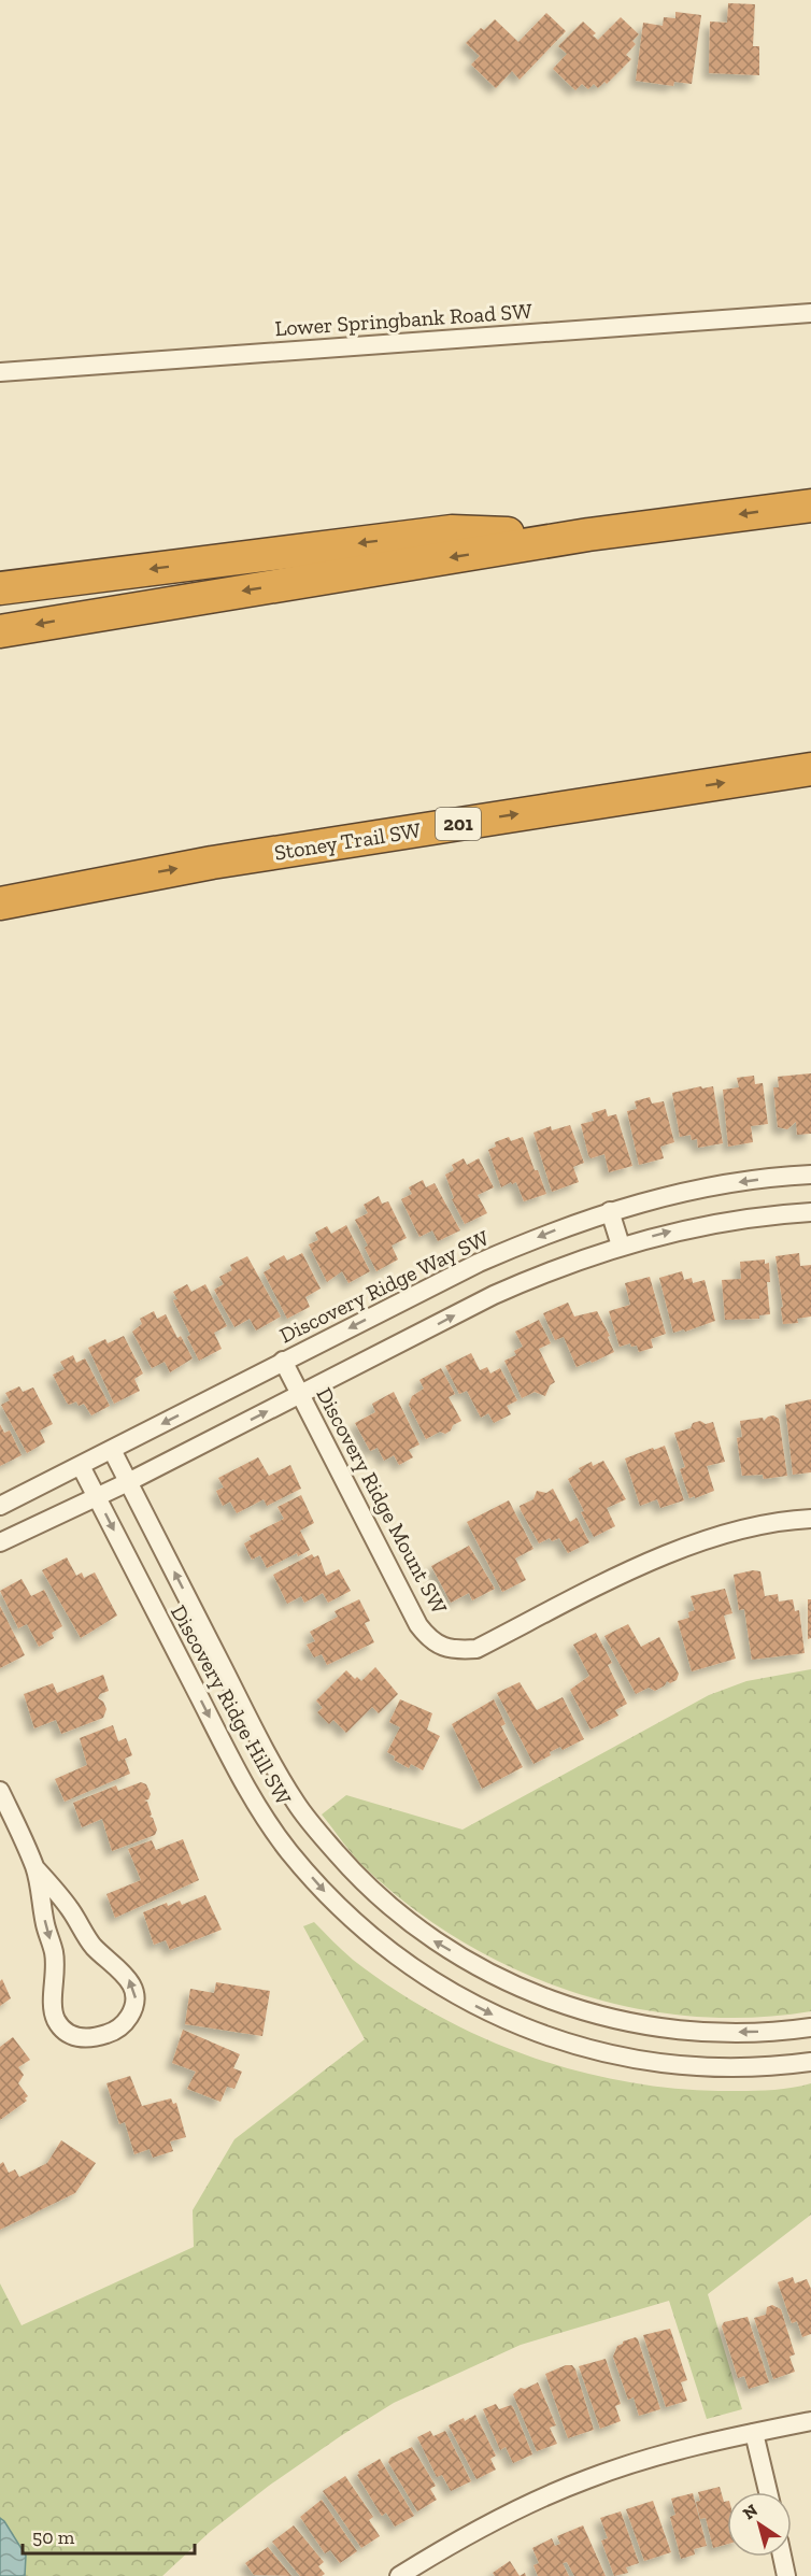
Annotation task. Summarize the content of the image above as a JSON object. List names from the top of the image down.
{
  "streets": {
    "highway": ["201", "Stoney Trail SW"],
    "street": [
      "Lower Springbank Road SW",
      "Discovery Ridge Way SW",
      "Discovery Ridge Mount SW",
      "Discovery Ridge Hill SW"
    ]
  },
  "crossings": [
    ["Discovery Ridge Way SW", "Discovery Ridge Mount SW"],
    ["Discovery Ridge Way SW", "Discovery Ridge Hill SW"]
  ],
  "scale_bar": "50 m",
  "north": "top left"
}
